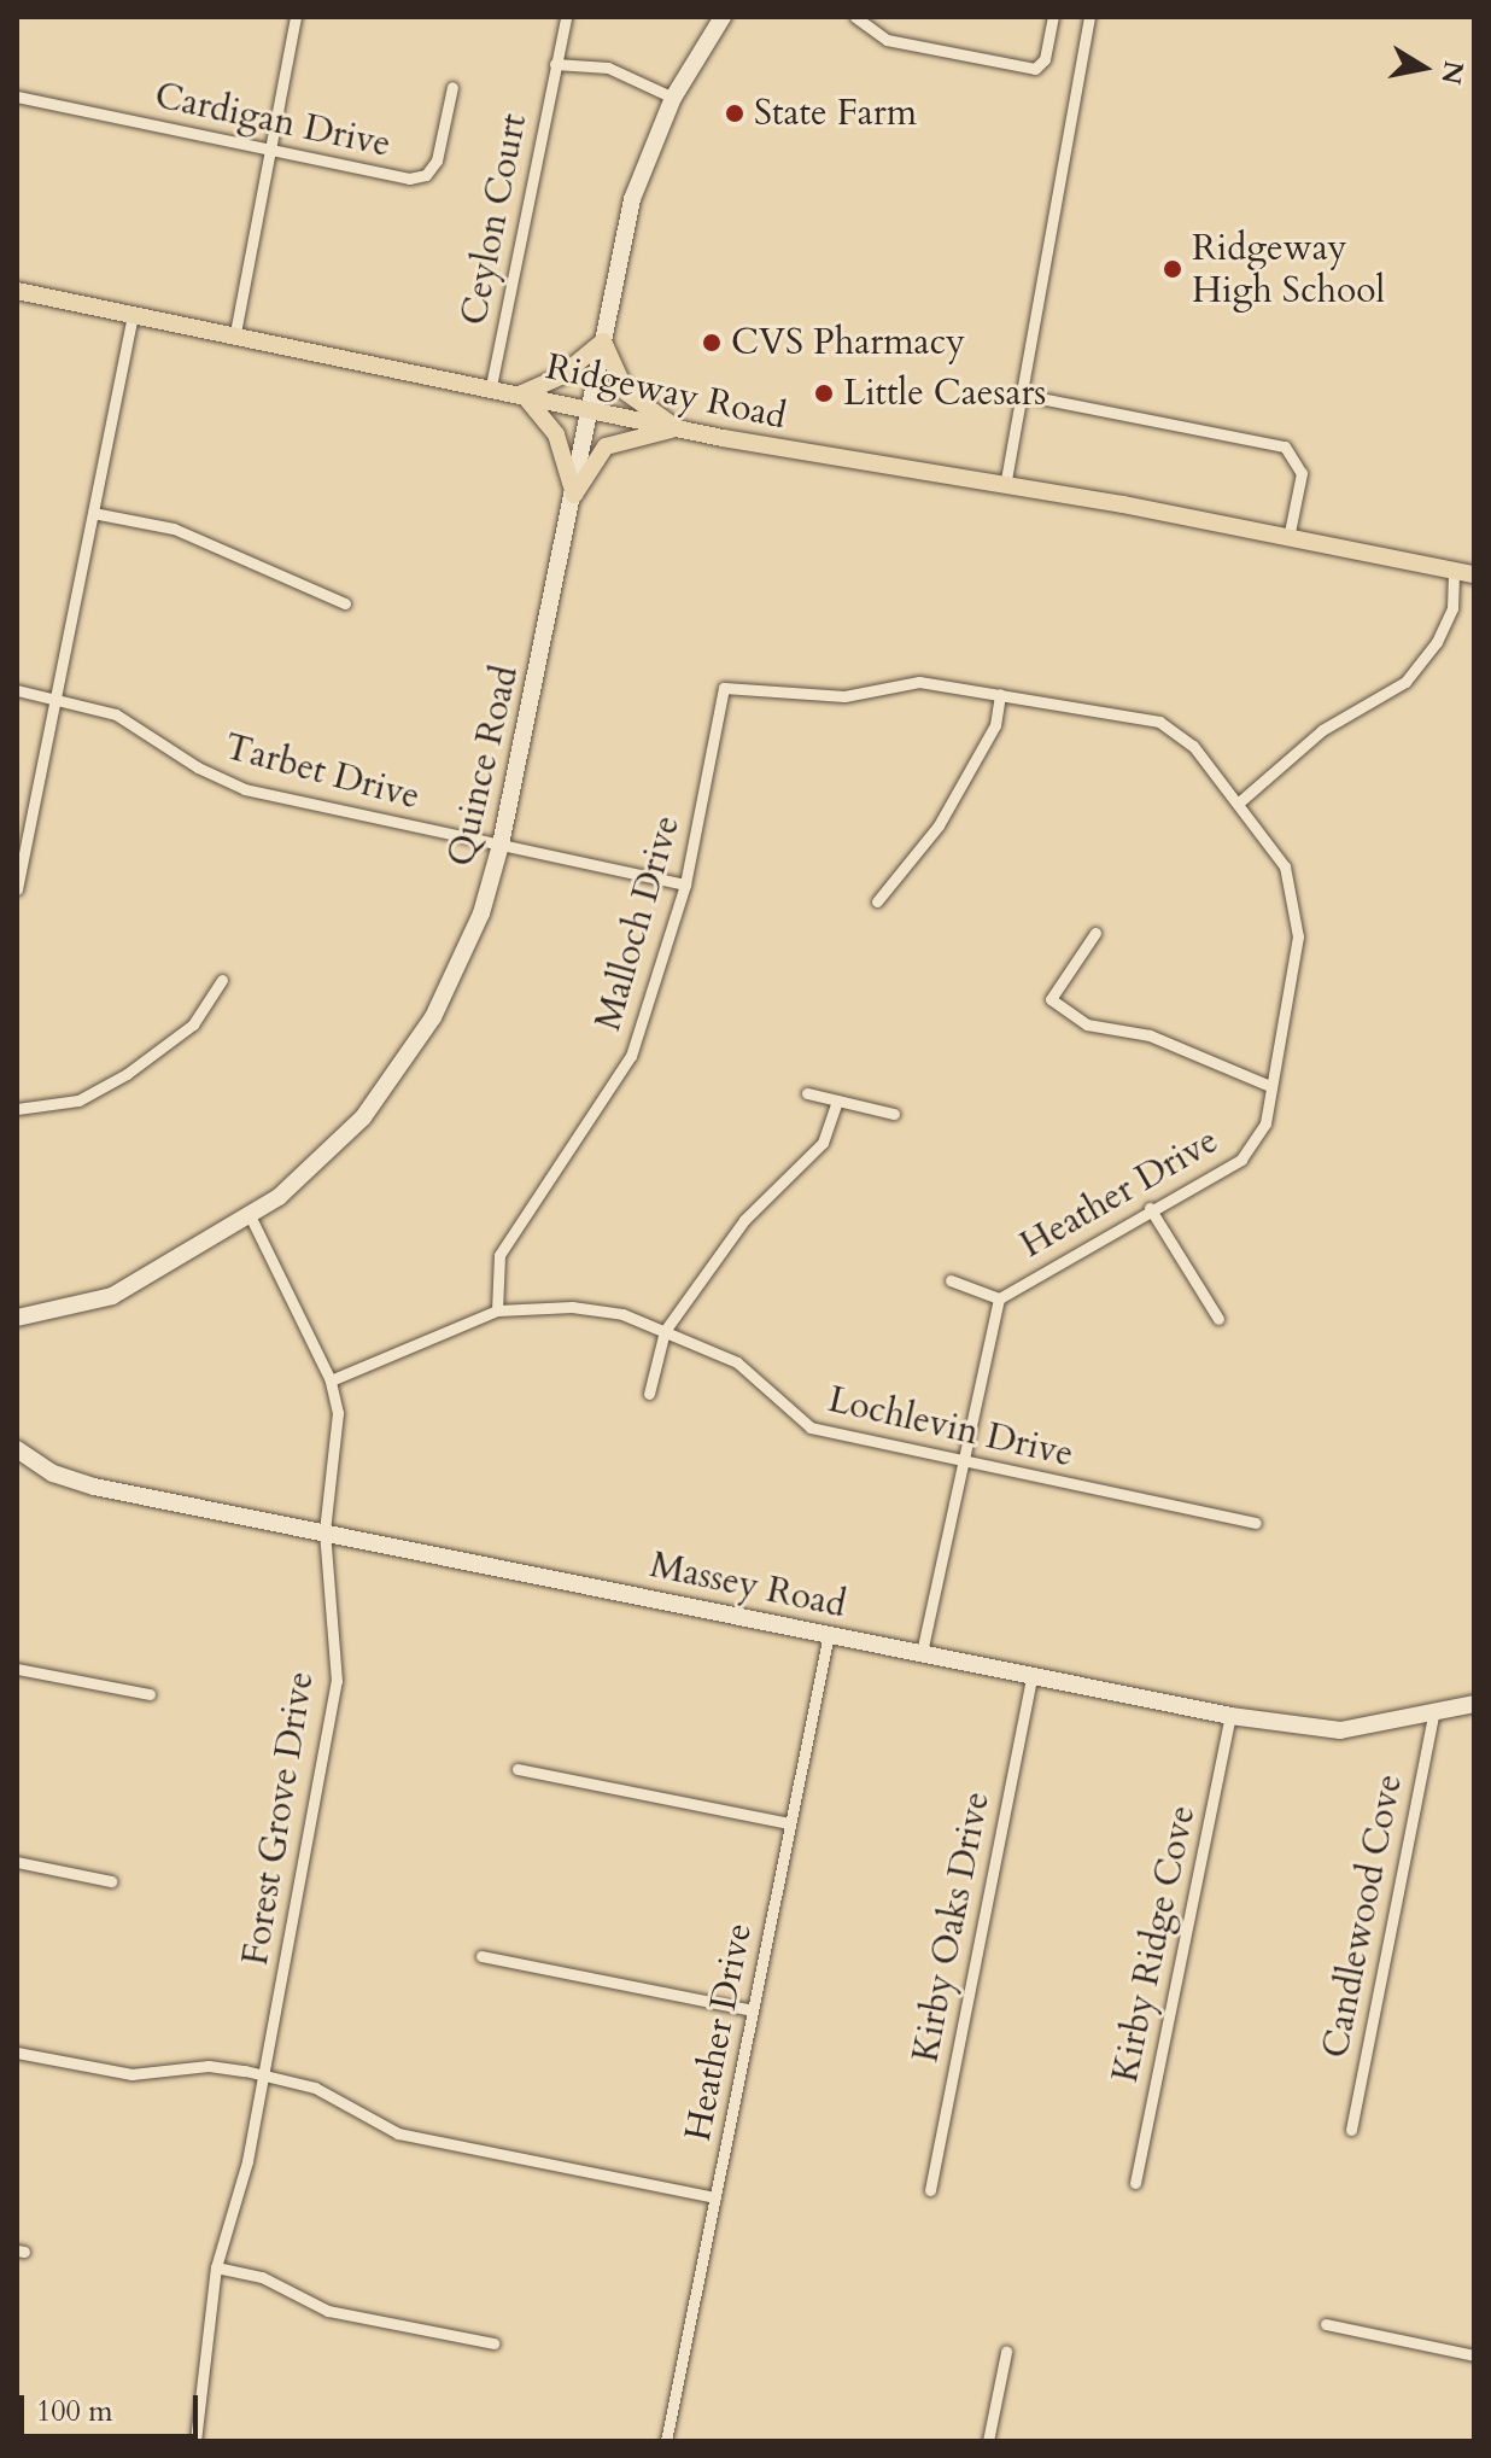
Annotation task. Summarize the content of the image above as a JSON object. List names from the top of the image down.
{
  "streets": {
    "main road": ["Ridgeway Road", "Quince Road", "Massey Road"],
    "street": [
      "Cardigan Drive",
      "Ceylon Court",
      "Tarbet Drive",
      "Malloch Drive",
      "Heather Drive",
      "Lochlevin Drive",
      "Forest Grove Drive",
      "Candlewood Cove",
      "Kirby Oaks Drive",
      "Kirby Ridge Cove"
    ]
  },
  "crossings": [
    ["Ceylon Court", "Ridgeway Road"],
    ["Ridgeway Road", "Quince Road"],
    ["Quince Road", "Tarbet Drive"],
    ["Quince Road", "Forest Grove Drive"],
    ["Tarbet Drive", "Malloch Drive"],
    ["Malloch Drive", "Heather Drive"],
    ["Malloch Drive", "Lochlevin Drive"],
    ["Heather Drive", "Lochlevin Drive"],
    ["Heather Drive", "Massey Road"],
    ["Lochlevin Drive", "Forest Grove Drive"],
    ["Massey Road", "Forest Grove Drive"],
    ["Massey Road", "Candlewood Cove"],
    ["Massey Road", "Kirby Oaks Drive"],
    ["Massey Road", "Kirby Ridge Cove"]
  ],
  "places": [
    "State Farm",
    "Ridgeway High School",
    "CVS Pharmacy",
    "Little Caesars"
  ],
  "scale_bar": "100 m",
  "north": "right"
}
